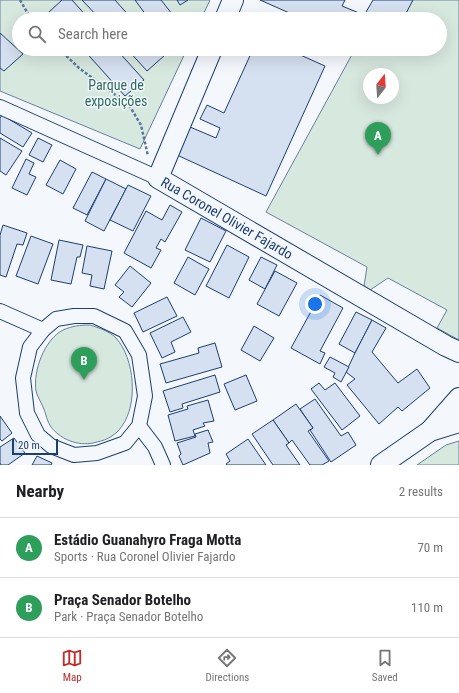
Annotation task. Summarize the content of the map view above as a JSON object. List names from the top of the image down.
{
  "streets": {
    "street": ["Rua Coronel Olivier Fajardo"]
  },
  "parks": ["Parque de exposições"],
  "scale_bar": "20 m",
  "north": "top",
  "page": {
    "search": "Search here",
    "pins": ["A", "B"],
    "scale": "20 m",
    "heading": ["Nearby", "2 results"],
    "list": [
      {
        "mark": "A",
        "name": "Estádio Guanahyro Fraga Motta",
        "note": "Sports · Rua Coronel Olivier Fajardo",
        "value": "70 m"
      },
      {
        "mark": "B",
        "name": "Praça Senador Botelho",
        "note": "Park · Praça Senador Botelho",
        "value": "110 m"
      }
    ],
    "nav": ["Map", "Directions", "Saved"]
  }
}
